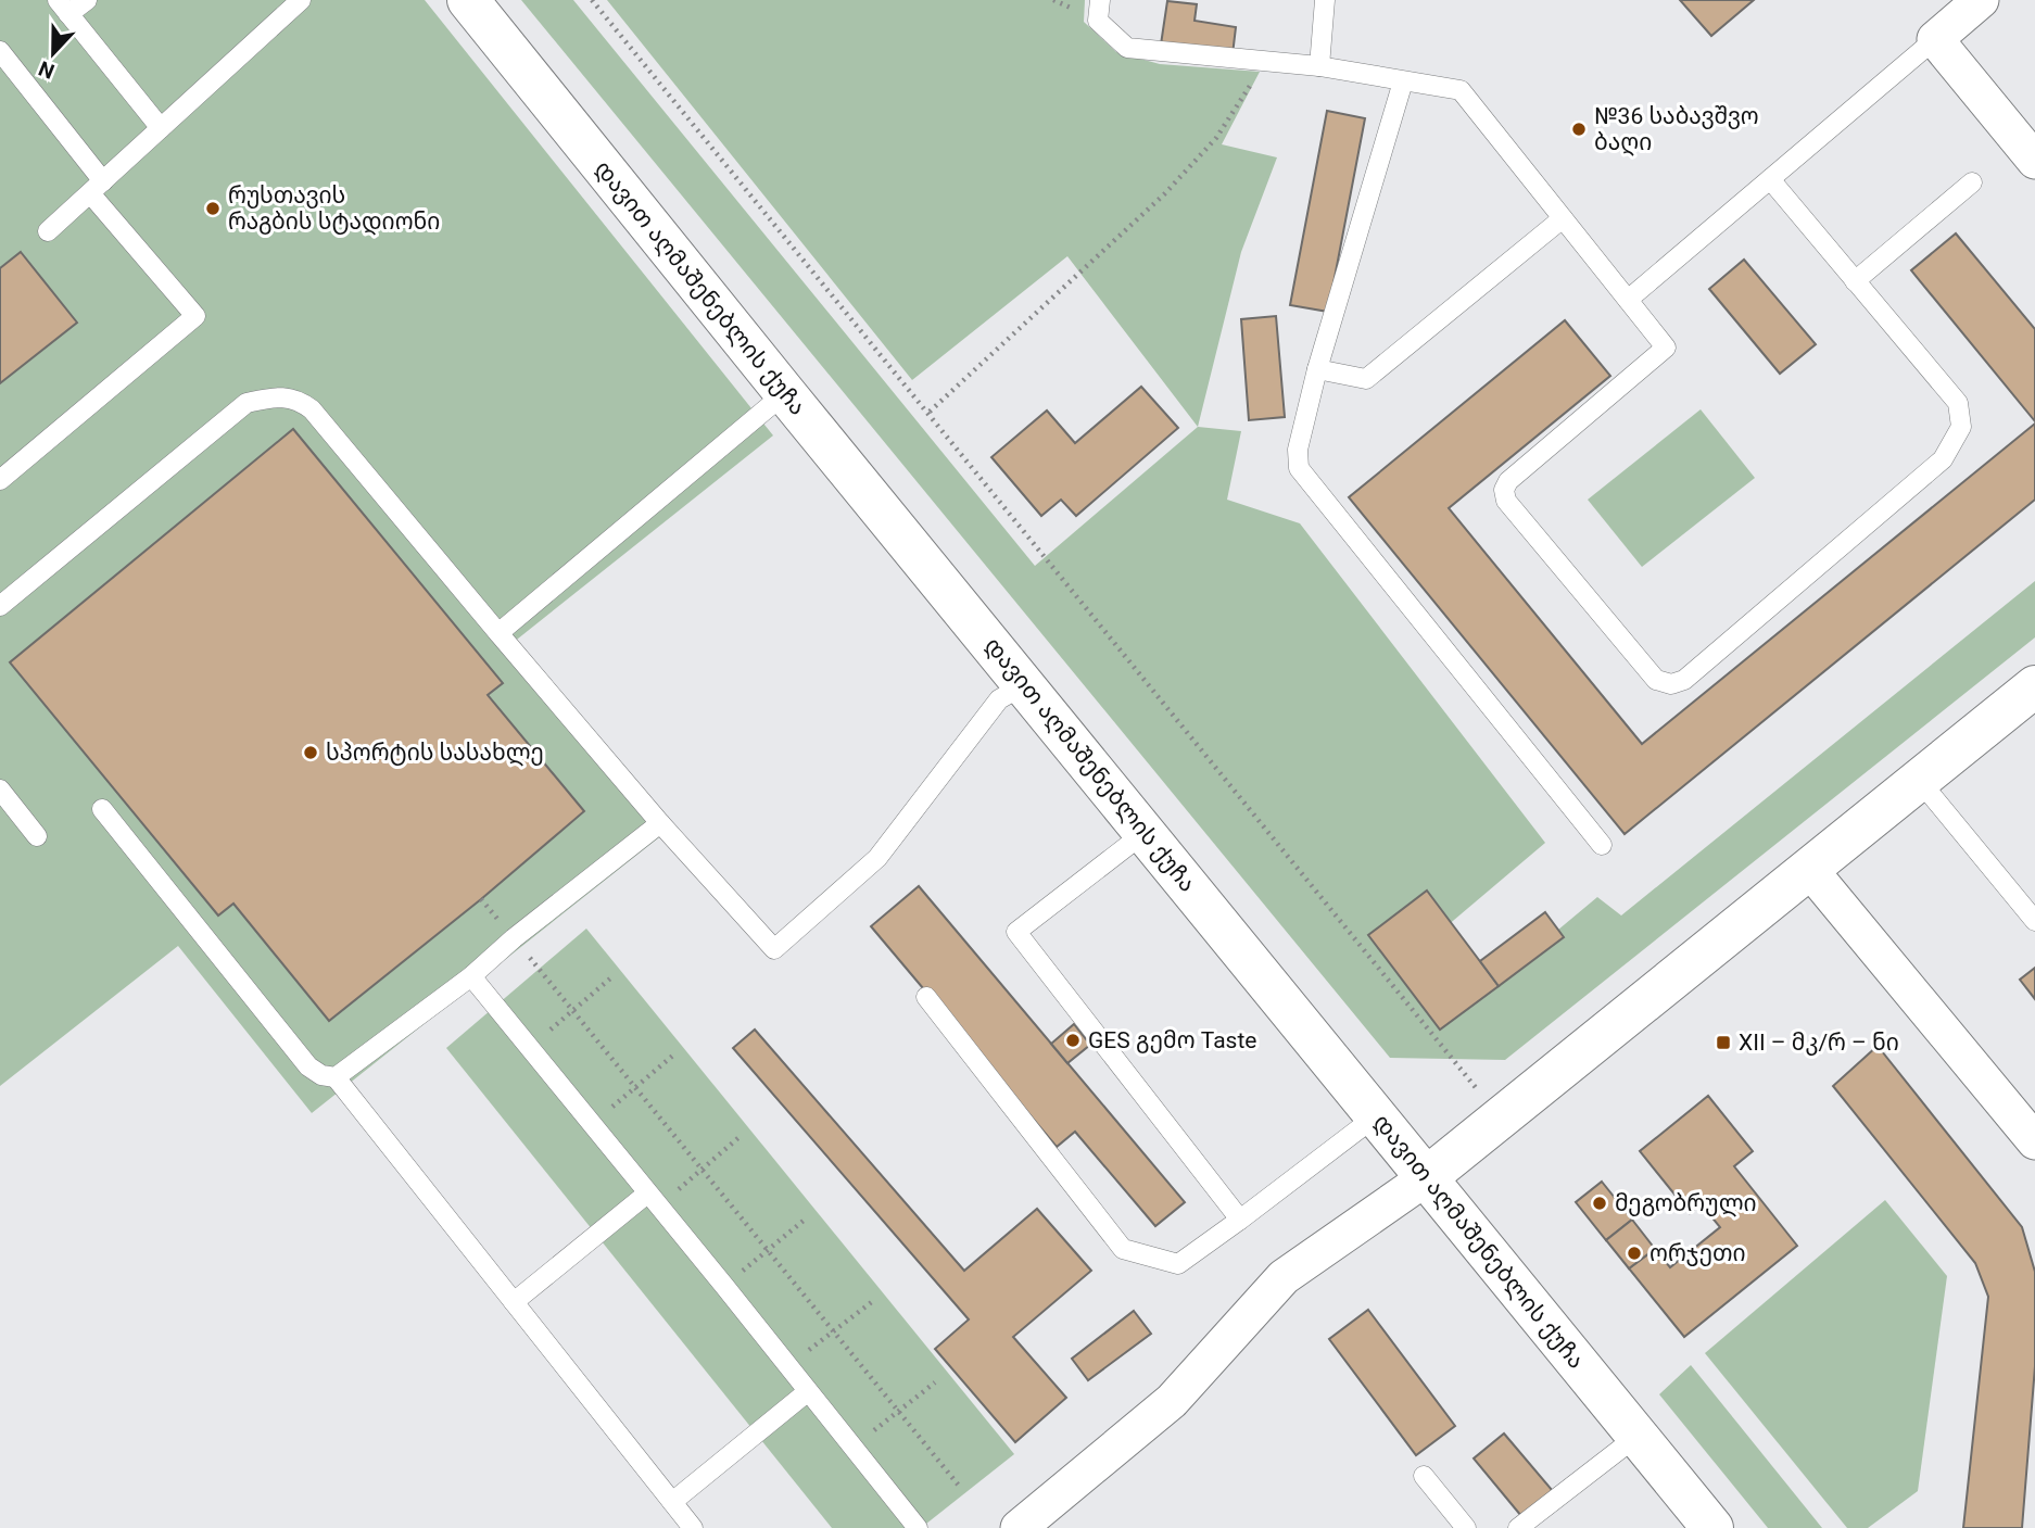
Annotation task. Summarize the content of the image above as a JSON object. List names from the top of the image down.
{
  "streets": {
    "main road": ["დავით აღმაშენებლის ქუჩა"]
  },
  "places": {
    "other": [
      "№36 საბავშვო ბაღი",
      "რუსთავის რაგბის სტადიონი",
      "სპორტის სასახლე",
      "GES გემო Taste",
      "მეგობრული",
      "ორჯეთი"
    ],
    "transit": ["XII – მკ/რ – ნი"]
  },
  "north": "bottom"
}
